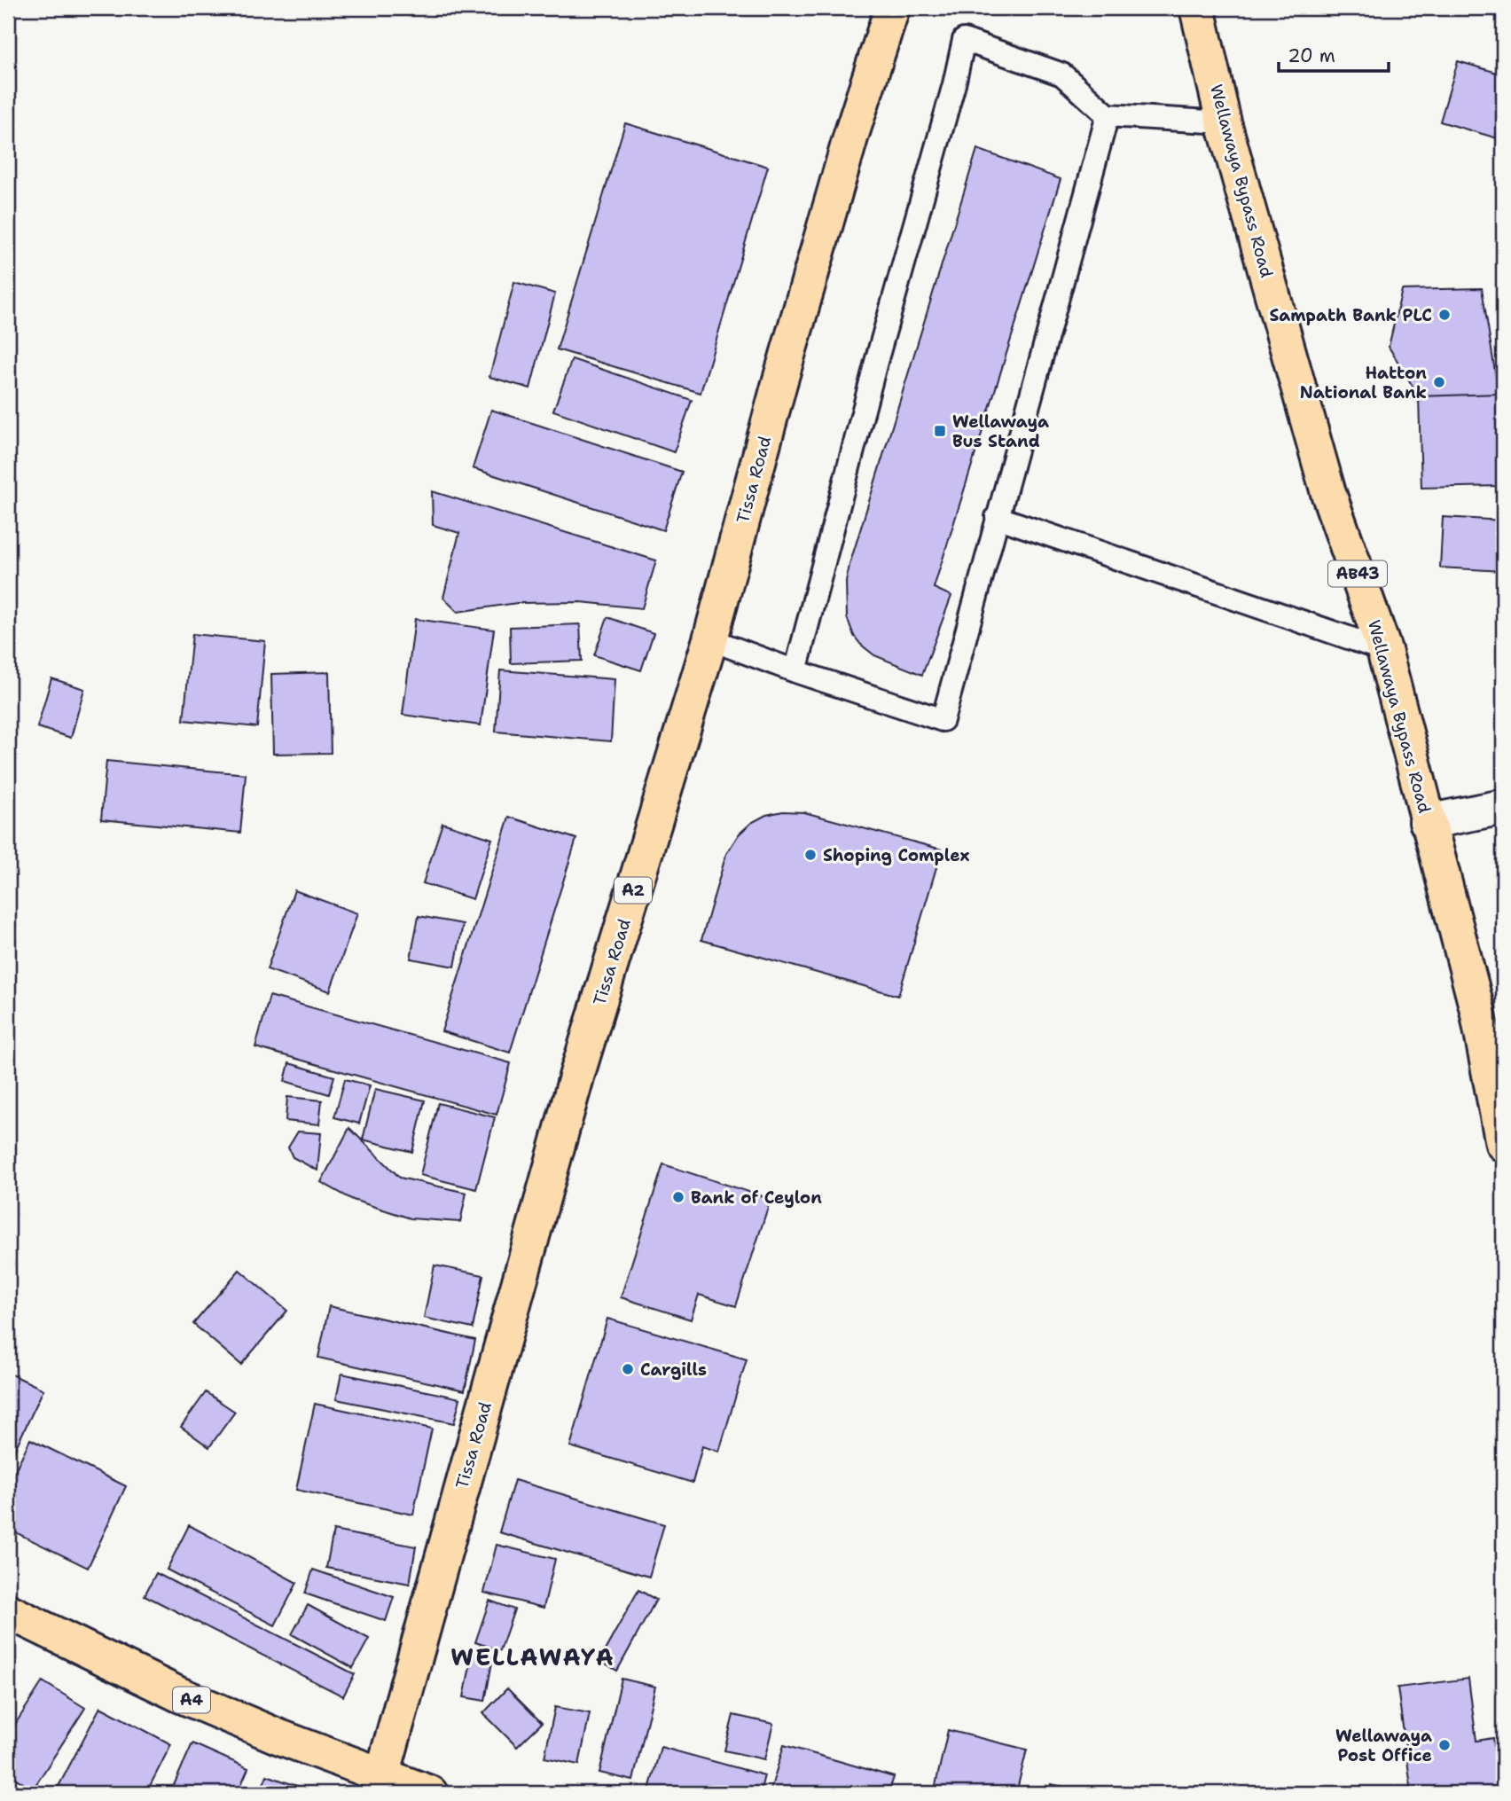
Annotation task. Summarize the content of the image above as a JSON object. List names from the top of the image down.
{
  "streets": {
    "main road": [
      "Wellawaya Bypass Road",
      "Tissa Road",
      "AB43",
      "A2",
      "A4"
    ]
  },
  "crossings": [
    ["Tissa Road", "A4"]
  ],
  "districts": ["WELLAWAYA"],
  "places": {
    "other": [
      "Sampath Bank PLC",
      "Hatton National Bank",
      "Shoping Complex",
      "Bank of Ceylon",
      "Cargills",
      "Wellawaya Post Office"
    ],
    "transit": ["Wellawaya Bus Stand"]
  },
  "scale_bar": "20 m"
}
